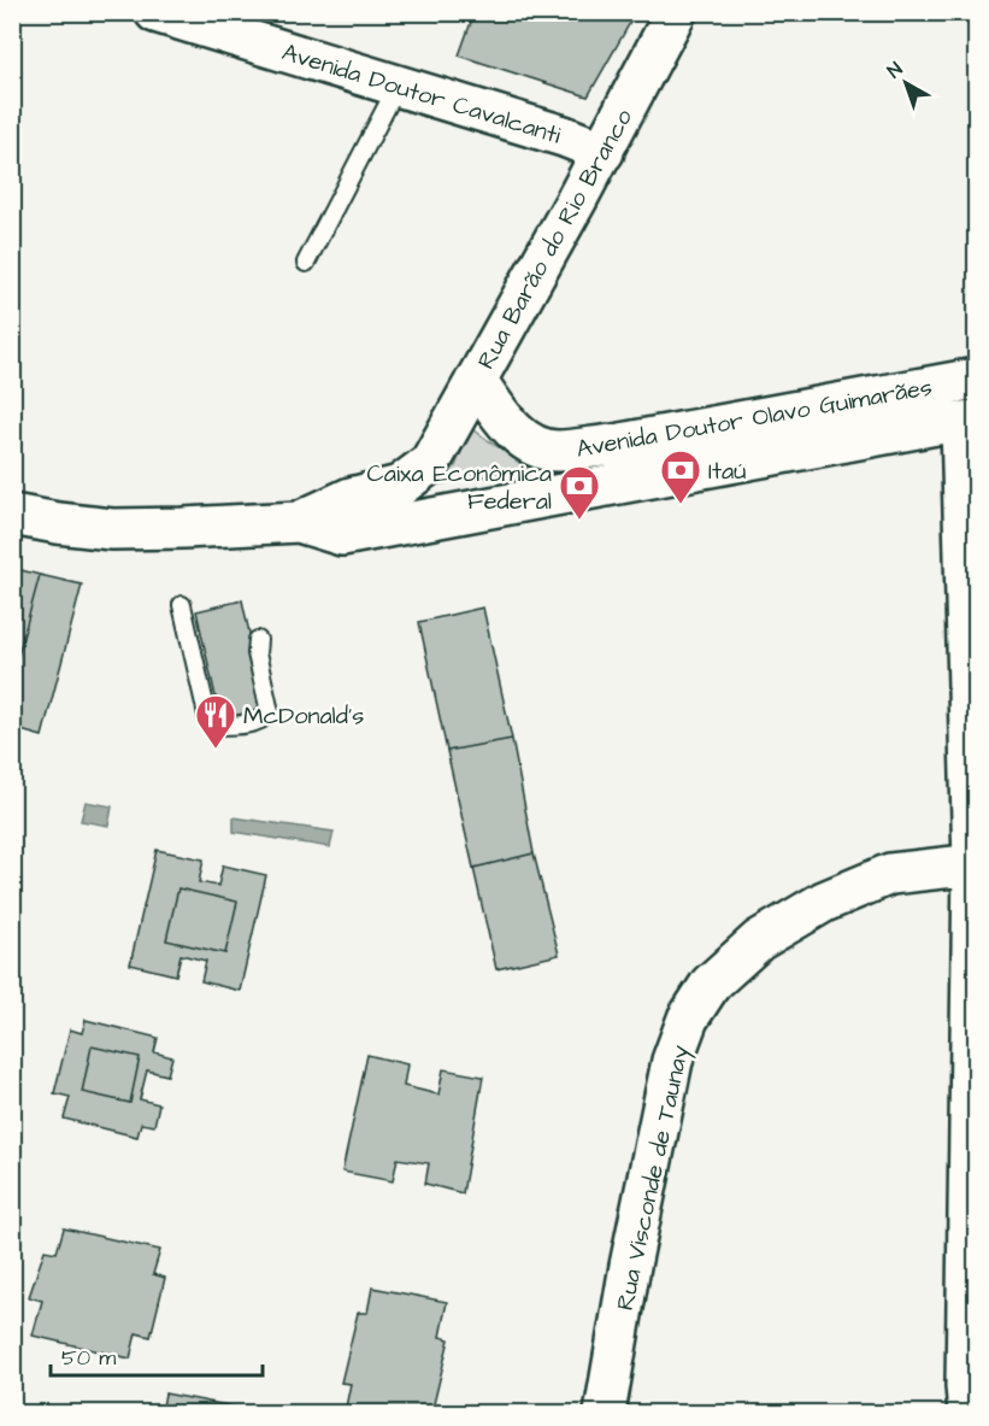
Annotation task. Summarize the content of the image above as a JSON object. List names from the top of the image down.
{
  "streets": {
    "main road": [
      "Avenida Doutor Cavalcanti",
      "Rua Barão do Rio Branco",
      "Avenida Doutor Olavo Guimarães",
      "Rua Visconde de Taunay"
    ]
  },
  "crossings": [
    ["Avenida Doutor Cavalcanti", "Rua Barão do Rio Branco"],
    ["Rua Barão do Rio Branco", "Avenida Doutor Olavo Guimarães"]
  ],
  "places": {
    "bank": ["Itaú", "Caixa Econômica Federal"],
    "restaurant": ["McDonald's"]
  },
  "scale_bar": "50 m",
  "north": "top left"
}
